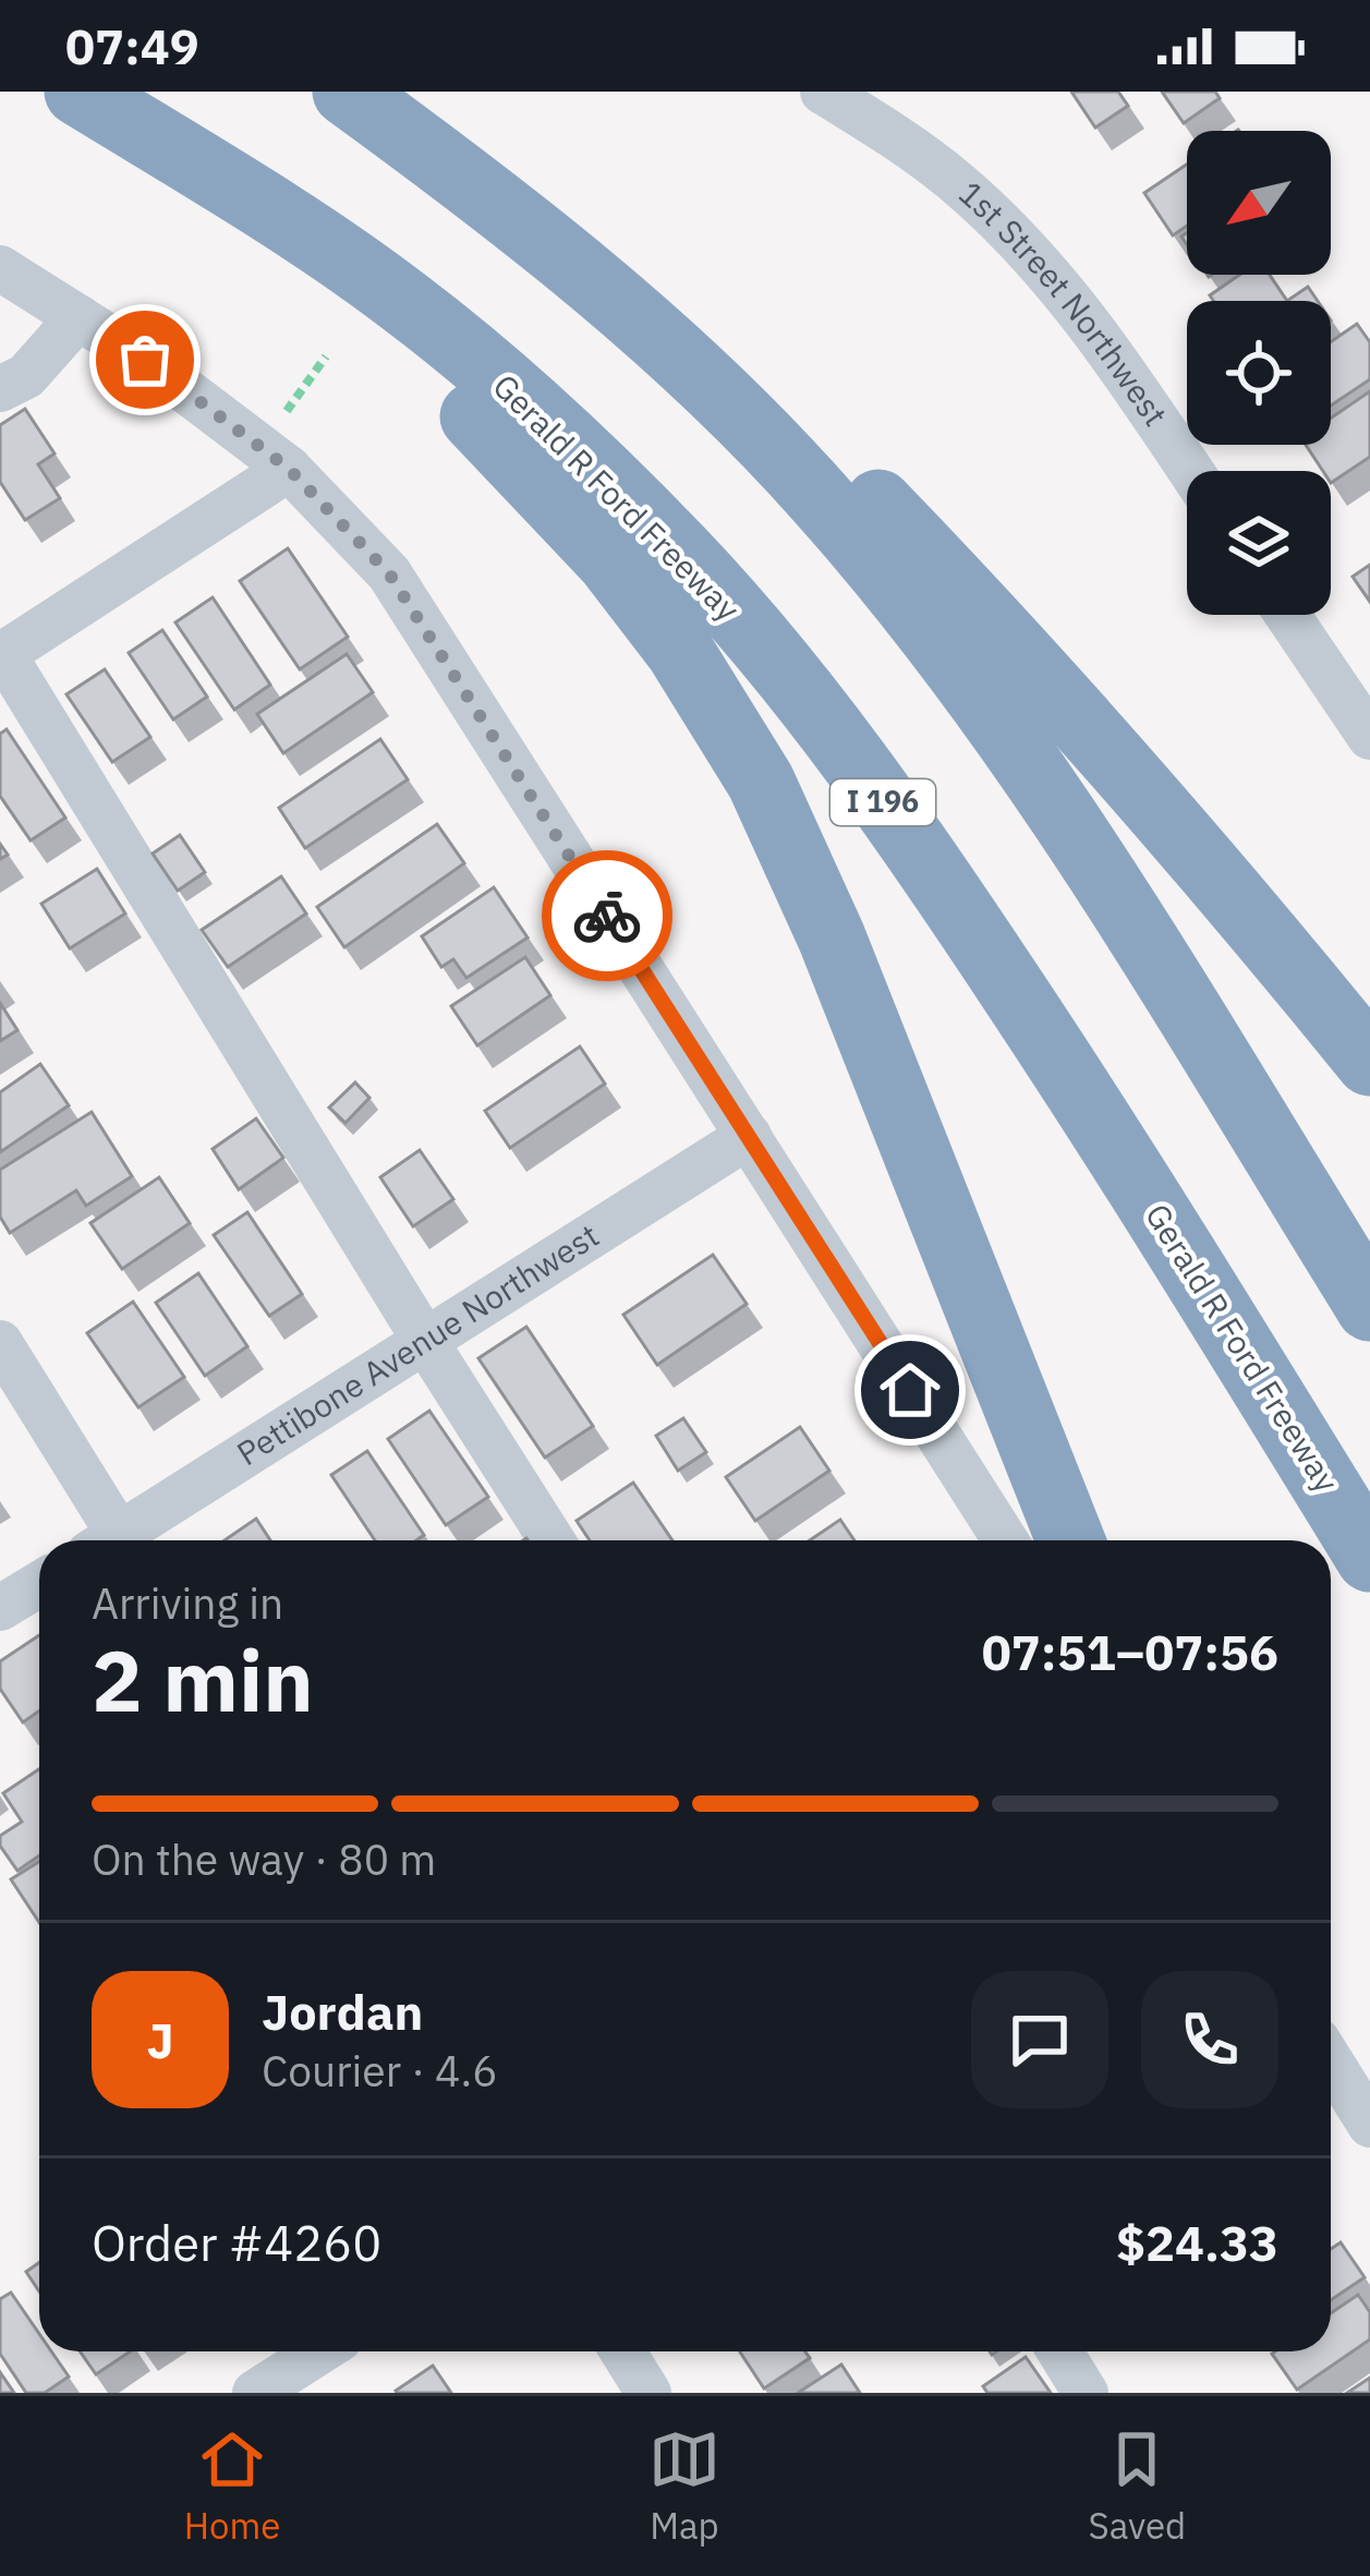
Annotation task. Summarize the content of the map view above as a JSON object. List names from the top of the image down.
{
  "streets": {
    "highway": ["Gerald R Ford Freeway", "I 196"],
    "street": ["1st Street Northwest", "Pettibone Avenue Northwest"]
  },
  "north": "bottom left",
  "page": {
    "status": "07:49",
    "heading": ["2 min", "Arriving in", "07:51–07:56"],
    "panel": [
      "Jordan",
      "Courier · 4.6",
      "Order #4260",
      "$24.33"
    ],
    "bar": "On the way · 80 m",
    "round": "J",
    "tabs": ["Home", "Map", "Saved"]
  }
}
